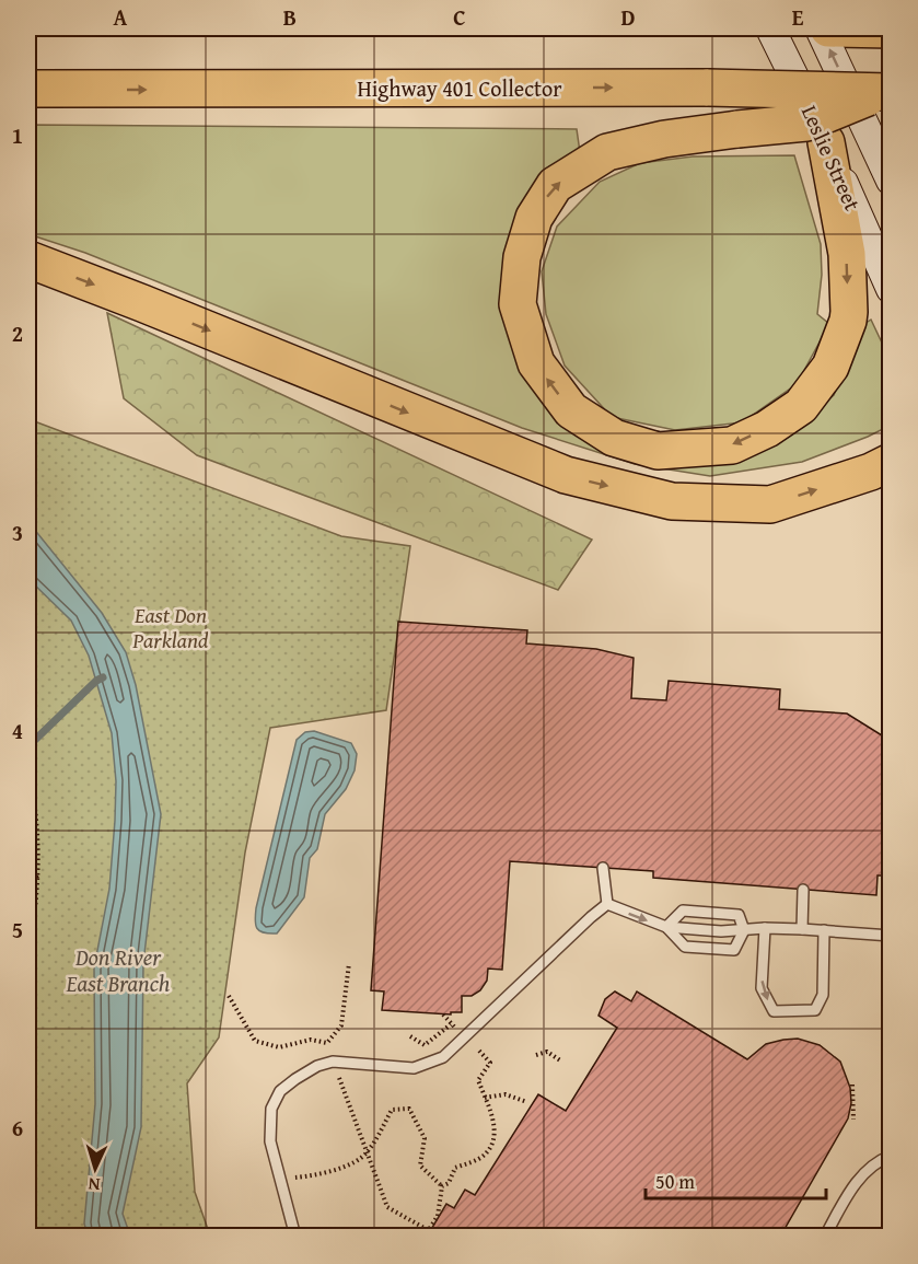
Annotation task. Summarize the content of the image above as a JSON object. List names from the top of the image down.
{
  "streets": {
    "highway": ["Highway 401 Collector"],
    "main road": ["Leslie Street"]
  },
  "water": ["Don River East Branch"],
  "parks": ["East Don Parkland"],
  "scale_bar": "50 m",
  "north": "bottom",
  "grid": {
    "columns": [
      "A",
      "B",
      "C",
      "D",
      "E"
    ],
    "rows": [
      "1",
      "2",
      "3",
      "4",
      "5",
      "6"
    ]
  }
}
